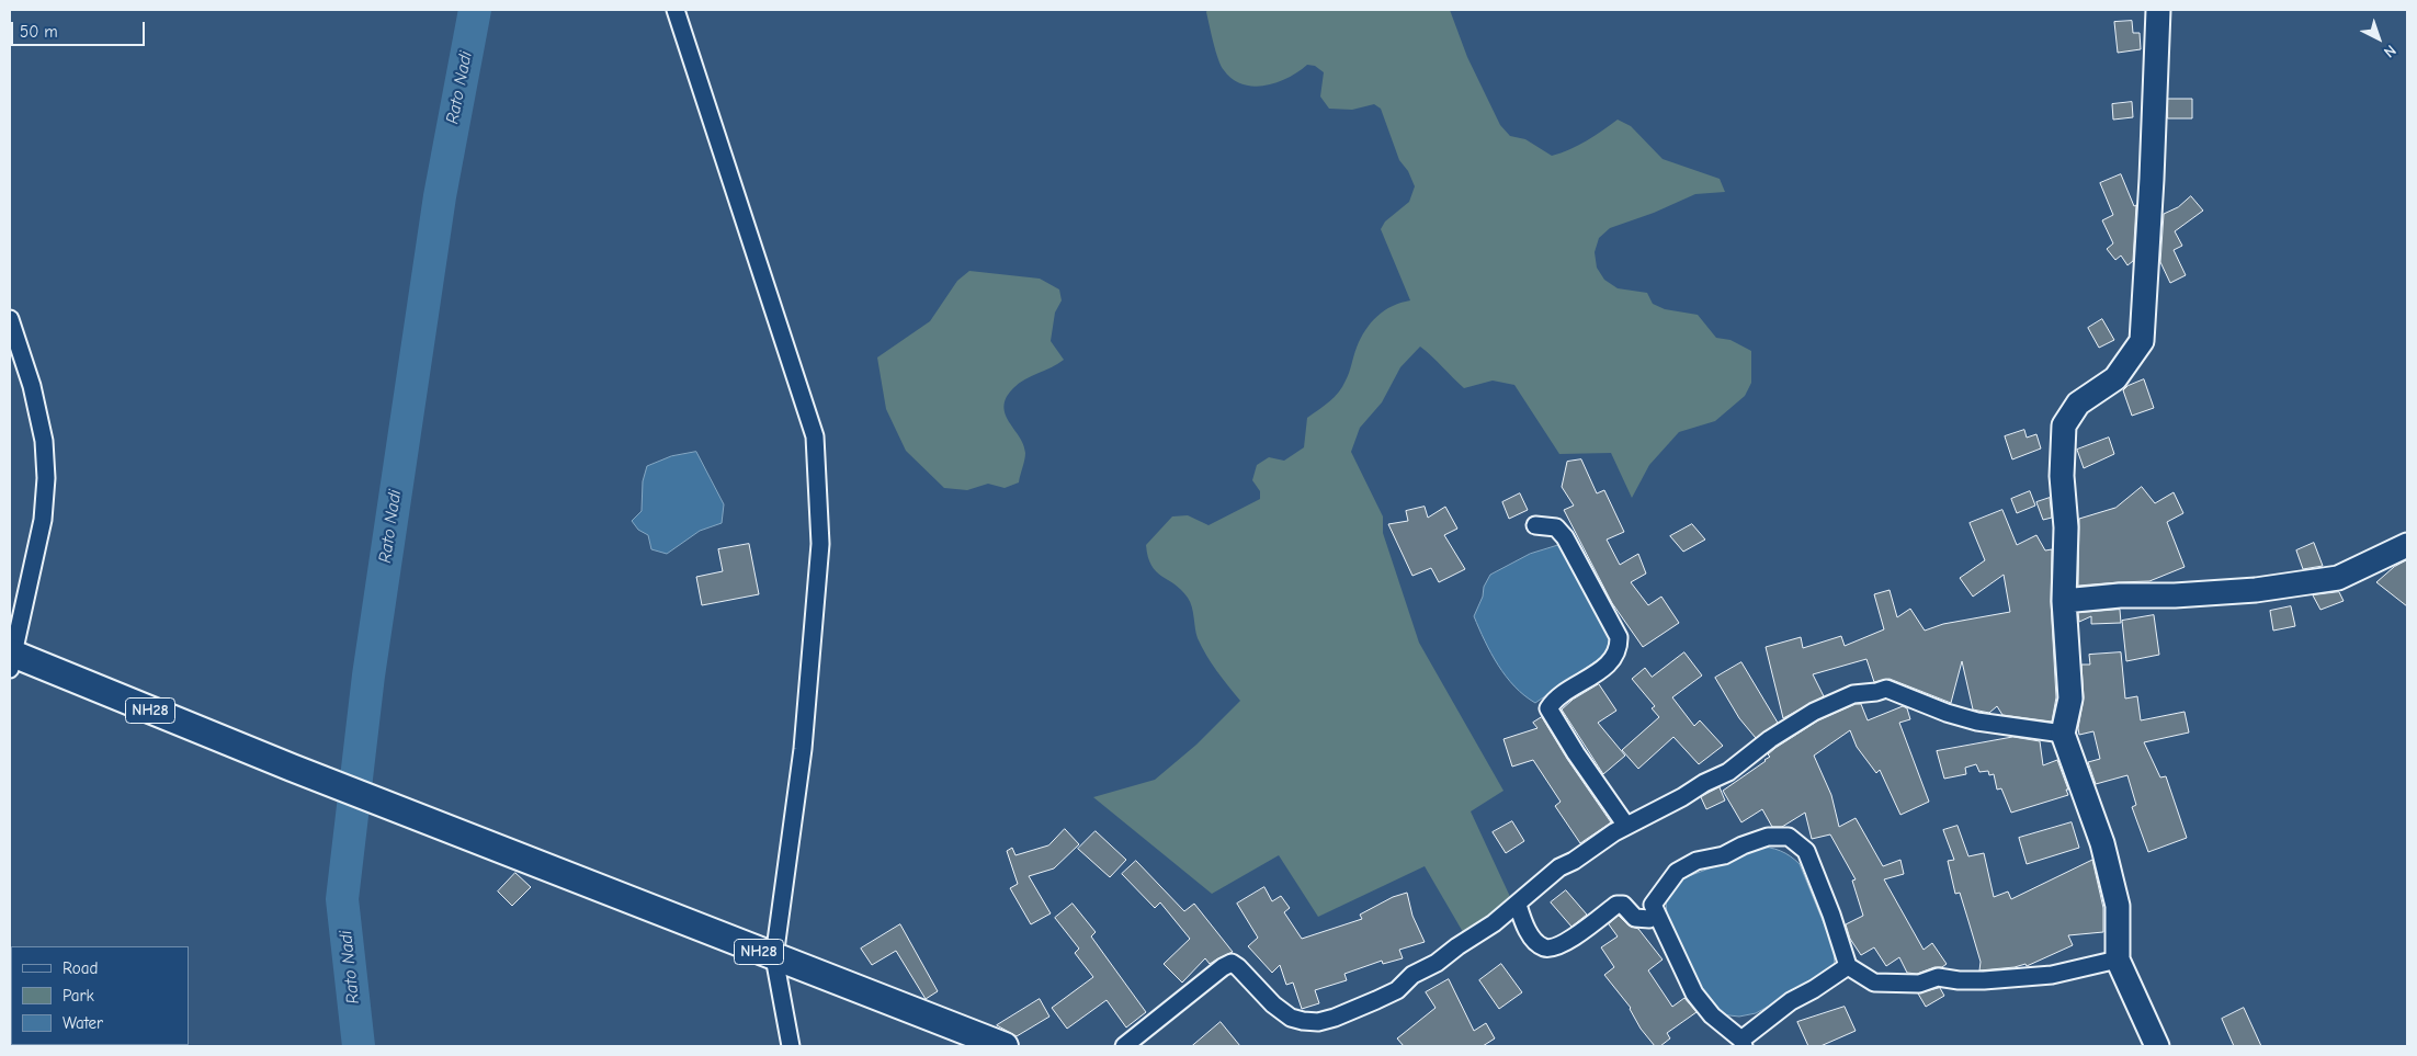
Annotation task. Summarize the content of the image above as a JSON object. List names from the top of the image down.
{
  "streets": {
    "main road": ["NH28"]
  },
  "water": ["Rato Nadi"],
  "legend": ["Road", "Park", "Water"],
  "scale_bar": "50 m",
  "north": "bottom right"
}
